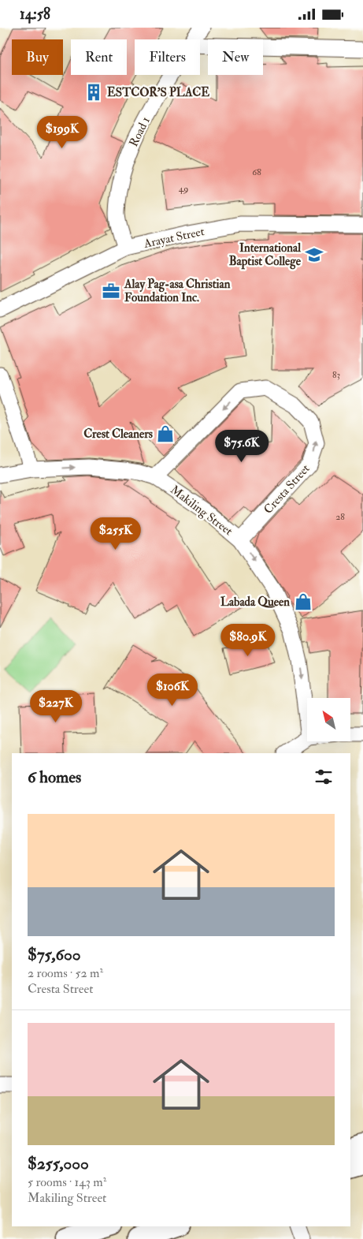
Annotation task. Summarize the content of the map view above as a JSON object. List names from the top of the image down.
{
  "streets": {
    "street": [
      "Road 1",
      "Arayat Street",
      "Cresta Street",
      "Makiling Street"
    ]
  },
  "crossings": [
    ["Road 1", "Arayat Street"],
    ["Cresta Street", "Makiling Street"]
  ],
  "one_way": ["Makiling Street"],
  "places": {
    "building": ["ESTCOR'S PLACE"],
    "school or university": ["International Baptist College"],
    "office": ["Alay Pag-asa Christian Foundation Inc."],
    "shop": ["Crest Cleaners", "Labada Queen"]
  },
  "house_numbers": [
    "68",
    "49",
    "83",
    "28"
  ],
  "north": "top left",
  "page": {
    "status": "14:58",
    "chip": [
      "Buy",
      "Rent",
      "Filters",
      "New"
    ],
    "price": [
      "$199K",
      "$75.6K",
      "$255K",
      "$80.9K",
      "$106K",
      "$227K"
    ],
    "heading": "6 homes",
    "list": [
      {
        "name": "$75,600",
        "note": "2 rooms · 52 m² · Cresta Street"
      },
      {
        "name": "$255,000",
        "note": "5 rooms · 143 m² · Makiling Street"
      }
    ]
  }
}
